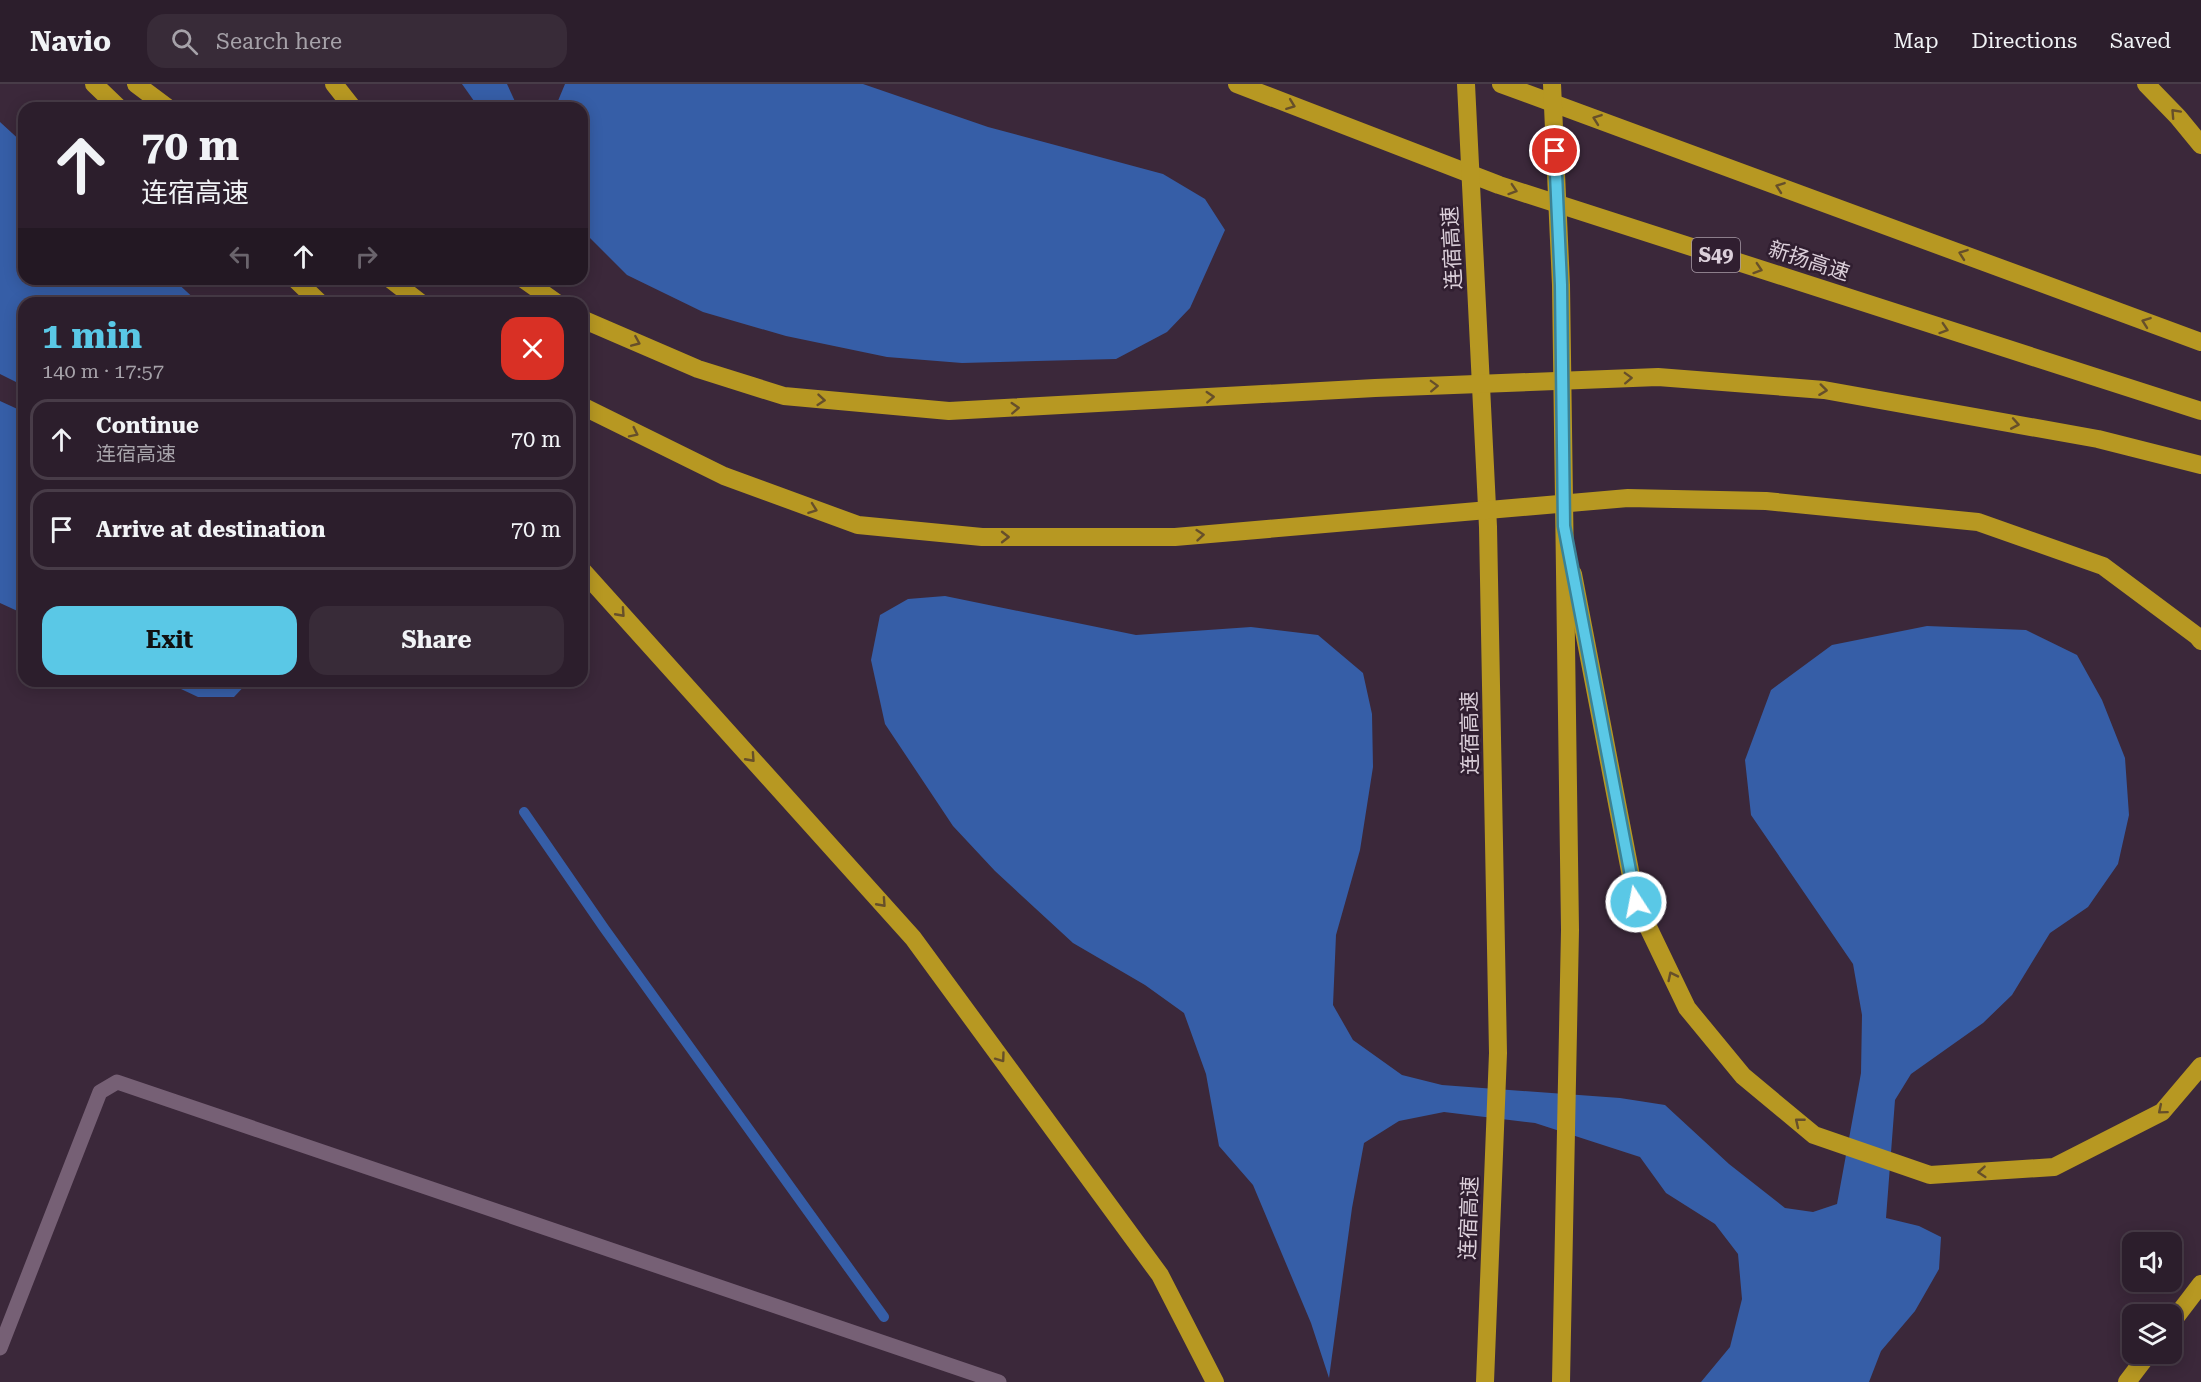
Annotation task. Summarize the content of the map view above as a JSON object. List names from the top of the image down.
{
  "streets": {
    "highway": ["连宿高速", "S49", "新扬高速"]
  },
  "page": {
    "header": "Navio",
    "search": "Search here",
    "nav": ["Map", "Directions", "Saved"],
    "turn": ["70 m", "连宿高速"],
    "heading": ["1 min", "140 m · 17:57"],
    "list": [
      {
        "name": "Continue",
        "note": "连宿高速",
        "value": "70 m"
      },
      {
        "name": "Arrive at destination",
        "value": "70 m"
      }
    ],
    "buttons": ["Exit", "Share"]
  }
}
